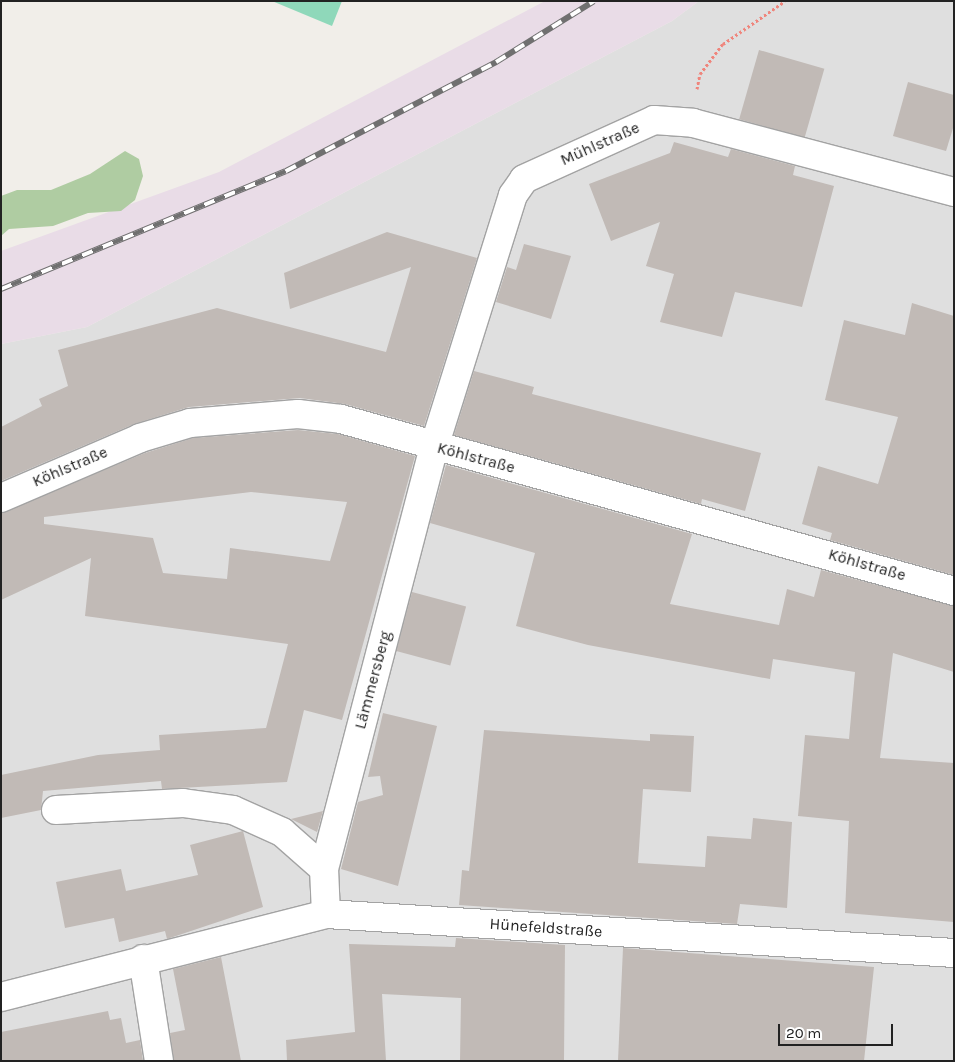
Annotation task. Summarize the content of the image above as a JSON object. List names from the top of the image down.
{
  "streets": {
    "street": [
      "Mühlstraße",
      "Köhlstraße",
      "Lämmersberg",
      "Hünefeldstraße"
    ]
  },
  "crossings": [
    ["Mühlstraße", "Köhlstraße"],
    ["Mühlstraße", "Lämmersberg"],
    ["Köhlstraße", "Lämmersberg"],
    ["Lämmersberg", "Hünefeldstraße"]
  ],
  "scale_bar": "20 m"
}
